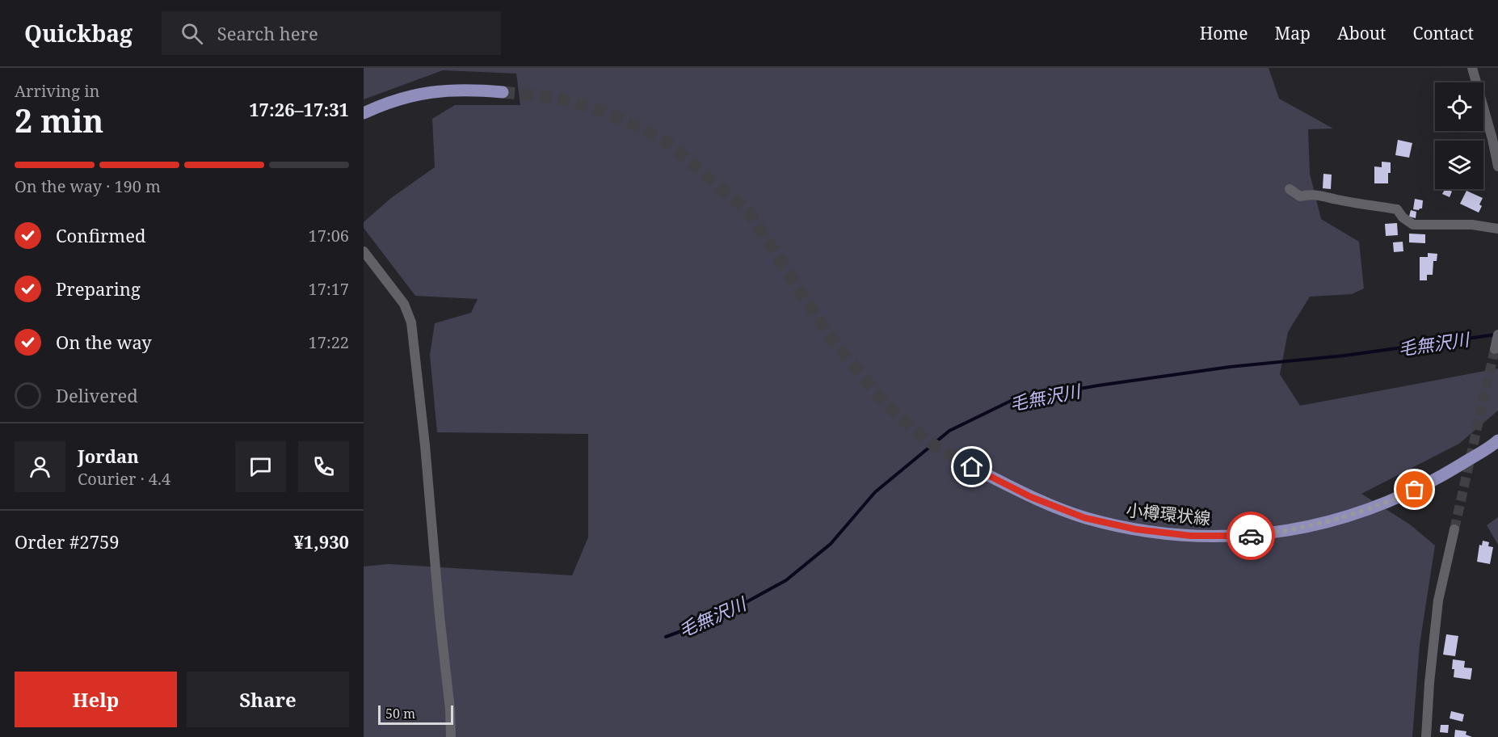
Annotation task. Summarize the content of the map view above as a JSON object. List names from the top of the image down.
{
  "streets": {
    "main road": ["小樽環状線"]
  },
  "water": ["毛無沢川"],
  "scale_bar": "50 m",
  "page": {
    "header": "Quickbag",
    "search": "Search here",
    "nav": [
      "Home",
      "Map",
      "About",
      "Contact"
    ],
    "heading": ["2 min", "Arriving in", "17:26–17:31"],
    "panel": [
      "Jordan",
      "Courier · 4.4",
      "Order #2759",
      "¥1,930"
    ],
    "bar": "On the way · 190 m",
    "list": [
      ["Confirmed", "17:06"],
      ["Preparing", "17:17"],
      ["On the way", "17:22"],
      "Delivered"
    ],
    "buttons": ["Help", "Share"],
    "scale": "50 m"
  }
}
